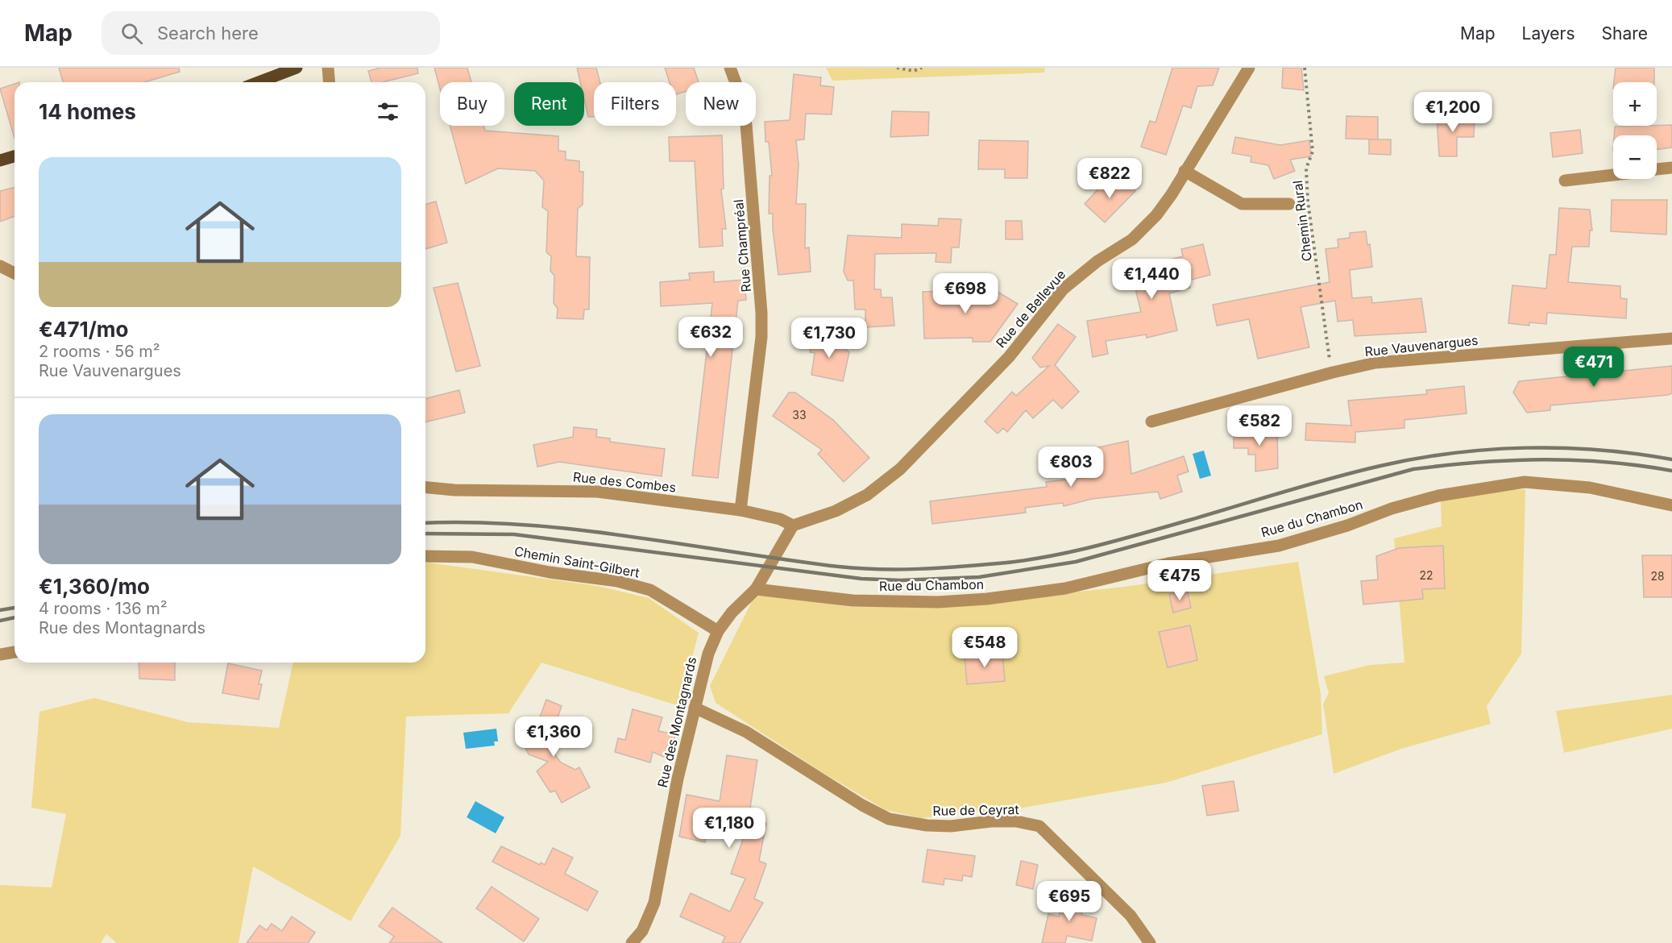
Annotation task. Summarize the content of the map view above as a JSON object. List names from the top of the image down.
{
  "streets": {
    "street": [
      "Rue Champréal",
      "Rue de Bellevue",
      "Rue Vauvenargues",
      "Rue des Combes",
      "Rue du Chambon",
      "Chemin Saint-Gilbert",
      "Rue des Montagnards",
      "Rue de Ceyrat"
    ],
    "path": ["Chemin Rural"]
  },
  "crossings": [
    ["Chemin Rural", "Rue Vauvenargues"],
    ["Rue Champréal", "Rue des Combes"],
    ["Rue de Bellevue", "Rue des Combes"],
    ["Rue de Bellevue", "Rue des Montagnards"],
    ["Rue des Combes", "Rue des Montagnards"],
    ["Rue du Chambon", "Rue des Montagnards"],
    ["Chemin Saint-Gilbert", "Rue des Montagnards"],
    ["Rue des Montagnards", "Rue de Ceyrat"]
  ],
  "house_numbers": ["33", "22", "28"],
  "page": {
    "header": "Map",
    "search": "Search here",
    "nav": ["Map", "Layers", "Share"],
    "map_buttons": ["+", "−"],
    "chip": [
      "Buy",
      "Rent",
      "Filters",
      "New"
    ],
    "heading": "14 homes",
    "price": [
      "€1,200",
      "€822",
      "€1,440",
      "€698",
      "€632",
      "€1,730",
      "€471",
      "€582",
      "€803",
      "€475",
      "€548",
      "€1,360",
      "€1,180",
      "€695"
    ],
    "list": [
      {
        "name": "€471/mo",
        "note": "2 rooms · 56 m² · Rue Vauvenargues"
      },
      {
        "name": "€1,360/mo",
        "note": "4 rooms · 136 m² · Rue des Montagnards"
      }
    ]
  }
}
